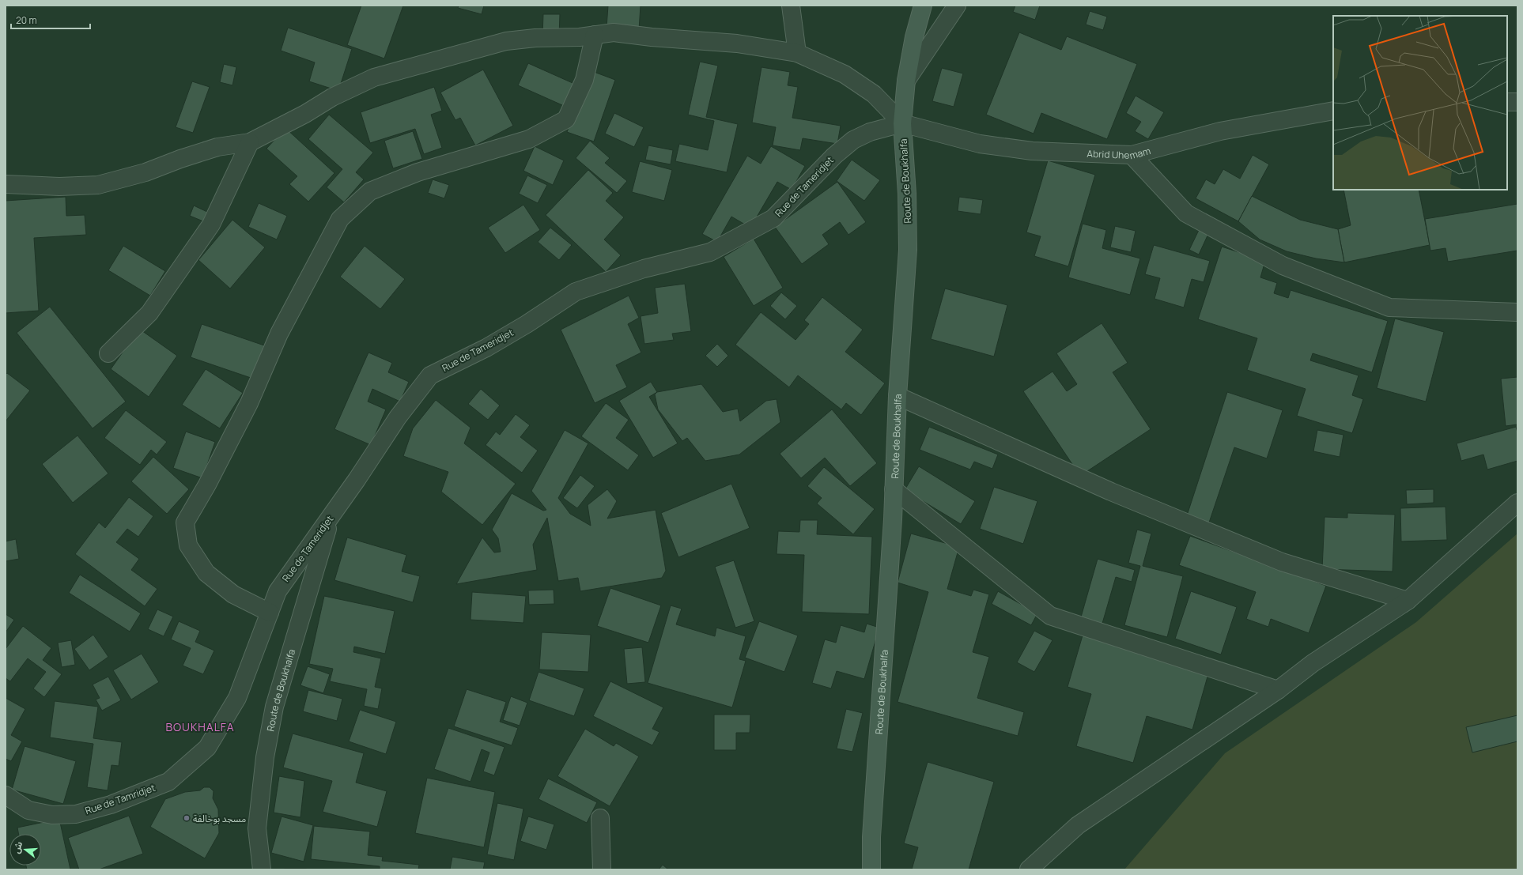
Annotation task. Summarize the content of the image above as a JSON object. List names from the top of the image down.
{
  "streets": {
    "main road": ["Route de Boukhalfa"],
    "street": ["Abrid Uhemam", "Rue de Tameridjet", "Rue de Tamridjet"]
  },
  "crossings": [
    ["Abrid Uhemam", "Route de Boukhalfa"],
    ["Abrid Uhemam", "Rue de Tameridjet"],
    ["Route de Boukhalfa", "Rue de Tameridjet"],
    ["Rue de Tameridjet", "Rue de Tamridjet"]
  ],
  "districts": ["BOUKHALFA"],
  "places": ["مسجد بوخالفة"],
  "scale_bar": "20 m",
  "north": "left"
}
